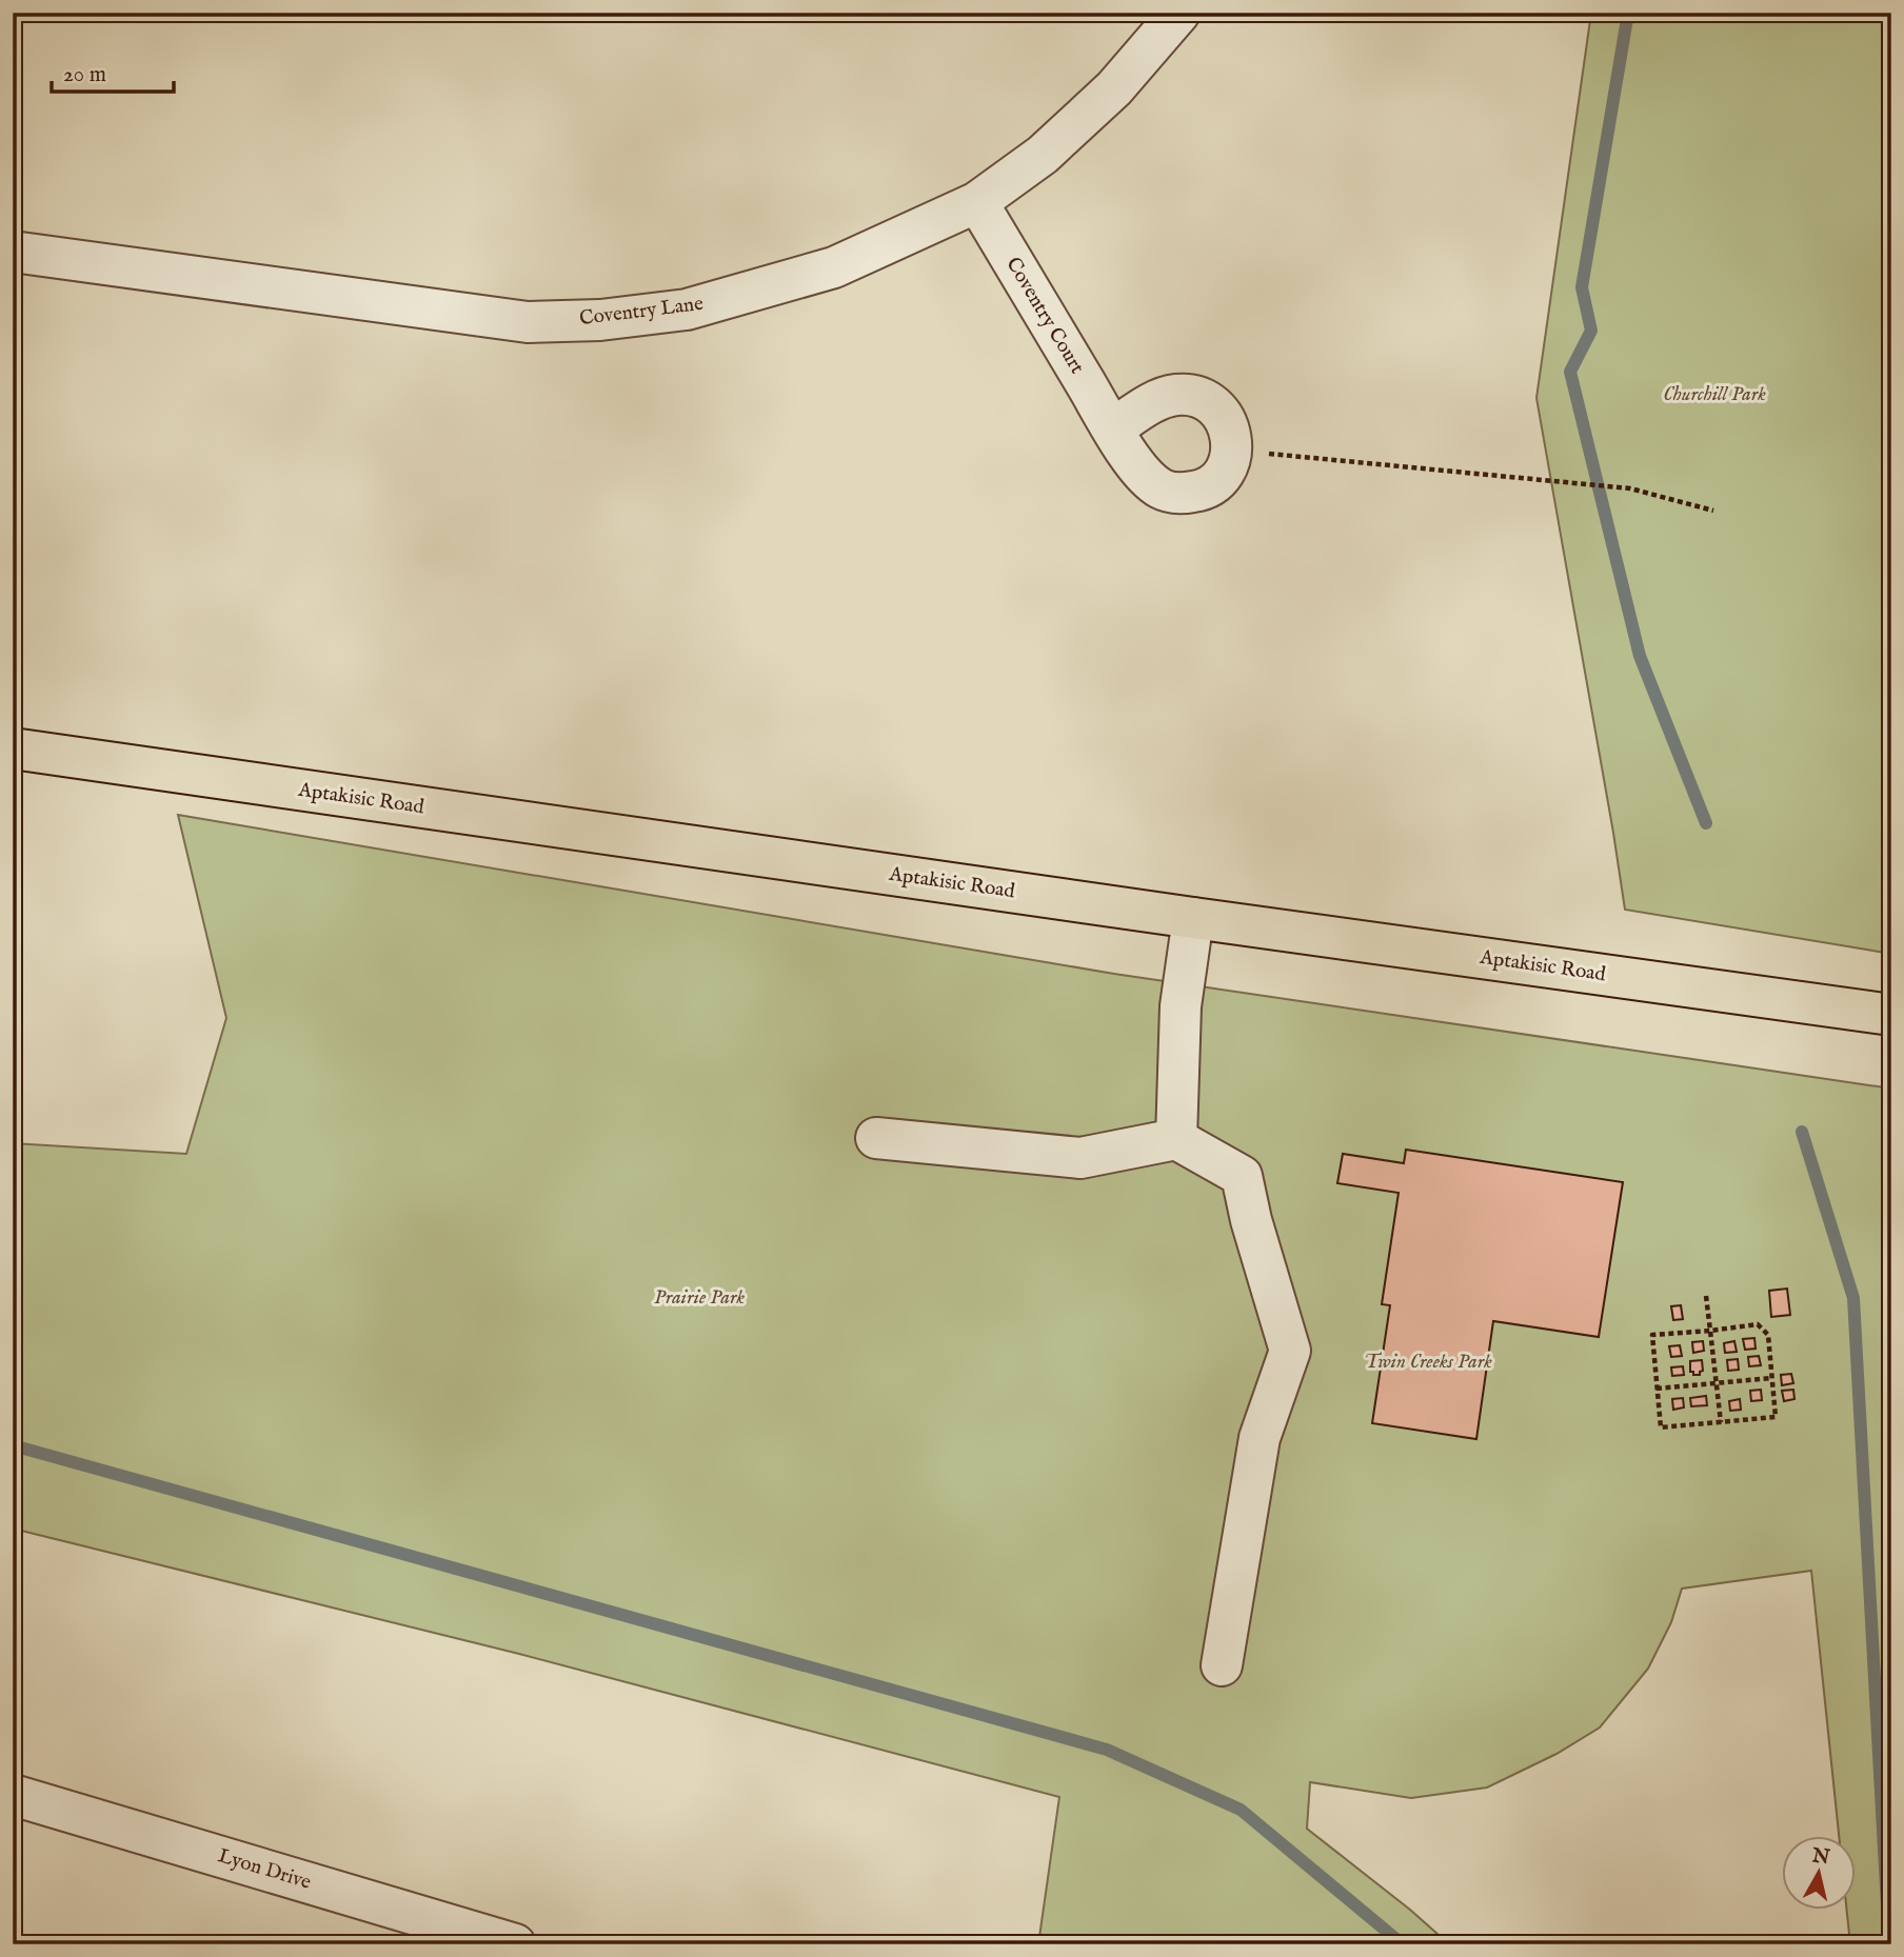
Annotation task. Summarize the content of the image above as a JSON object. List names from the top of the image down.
{
  "streets": {
    "main road": ["Aptakisic Road"],
    "street": ["Coventry Lane", "Coventry Court", "Lyon Drive"]
  },
  "crossings": [
    ["Coventry Lane", "Coventry Court"]
  ],
  "parks": ["Churchill Park", "Prairie Park", "Twin Creeks Park"],
  "scale_bar": "20 m",
  "north": "top"
}
